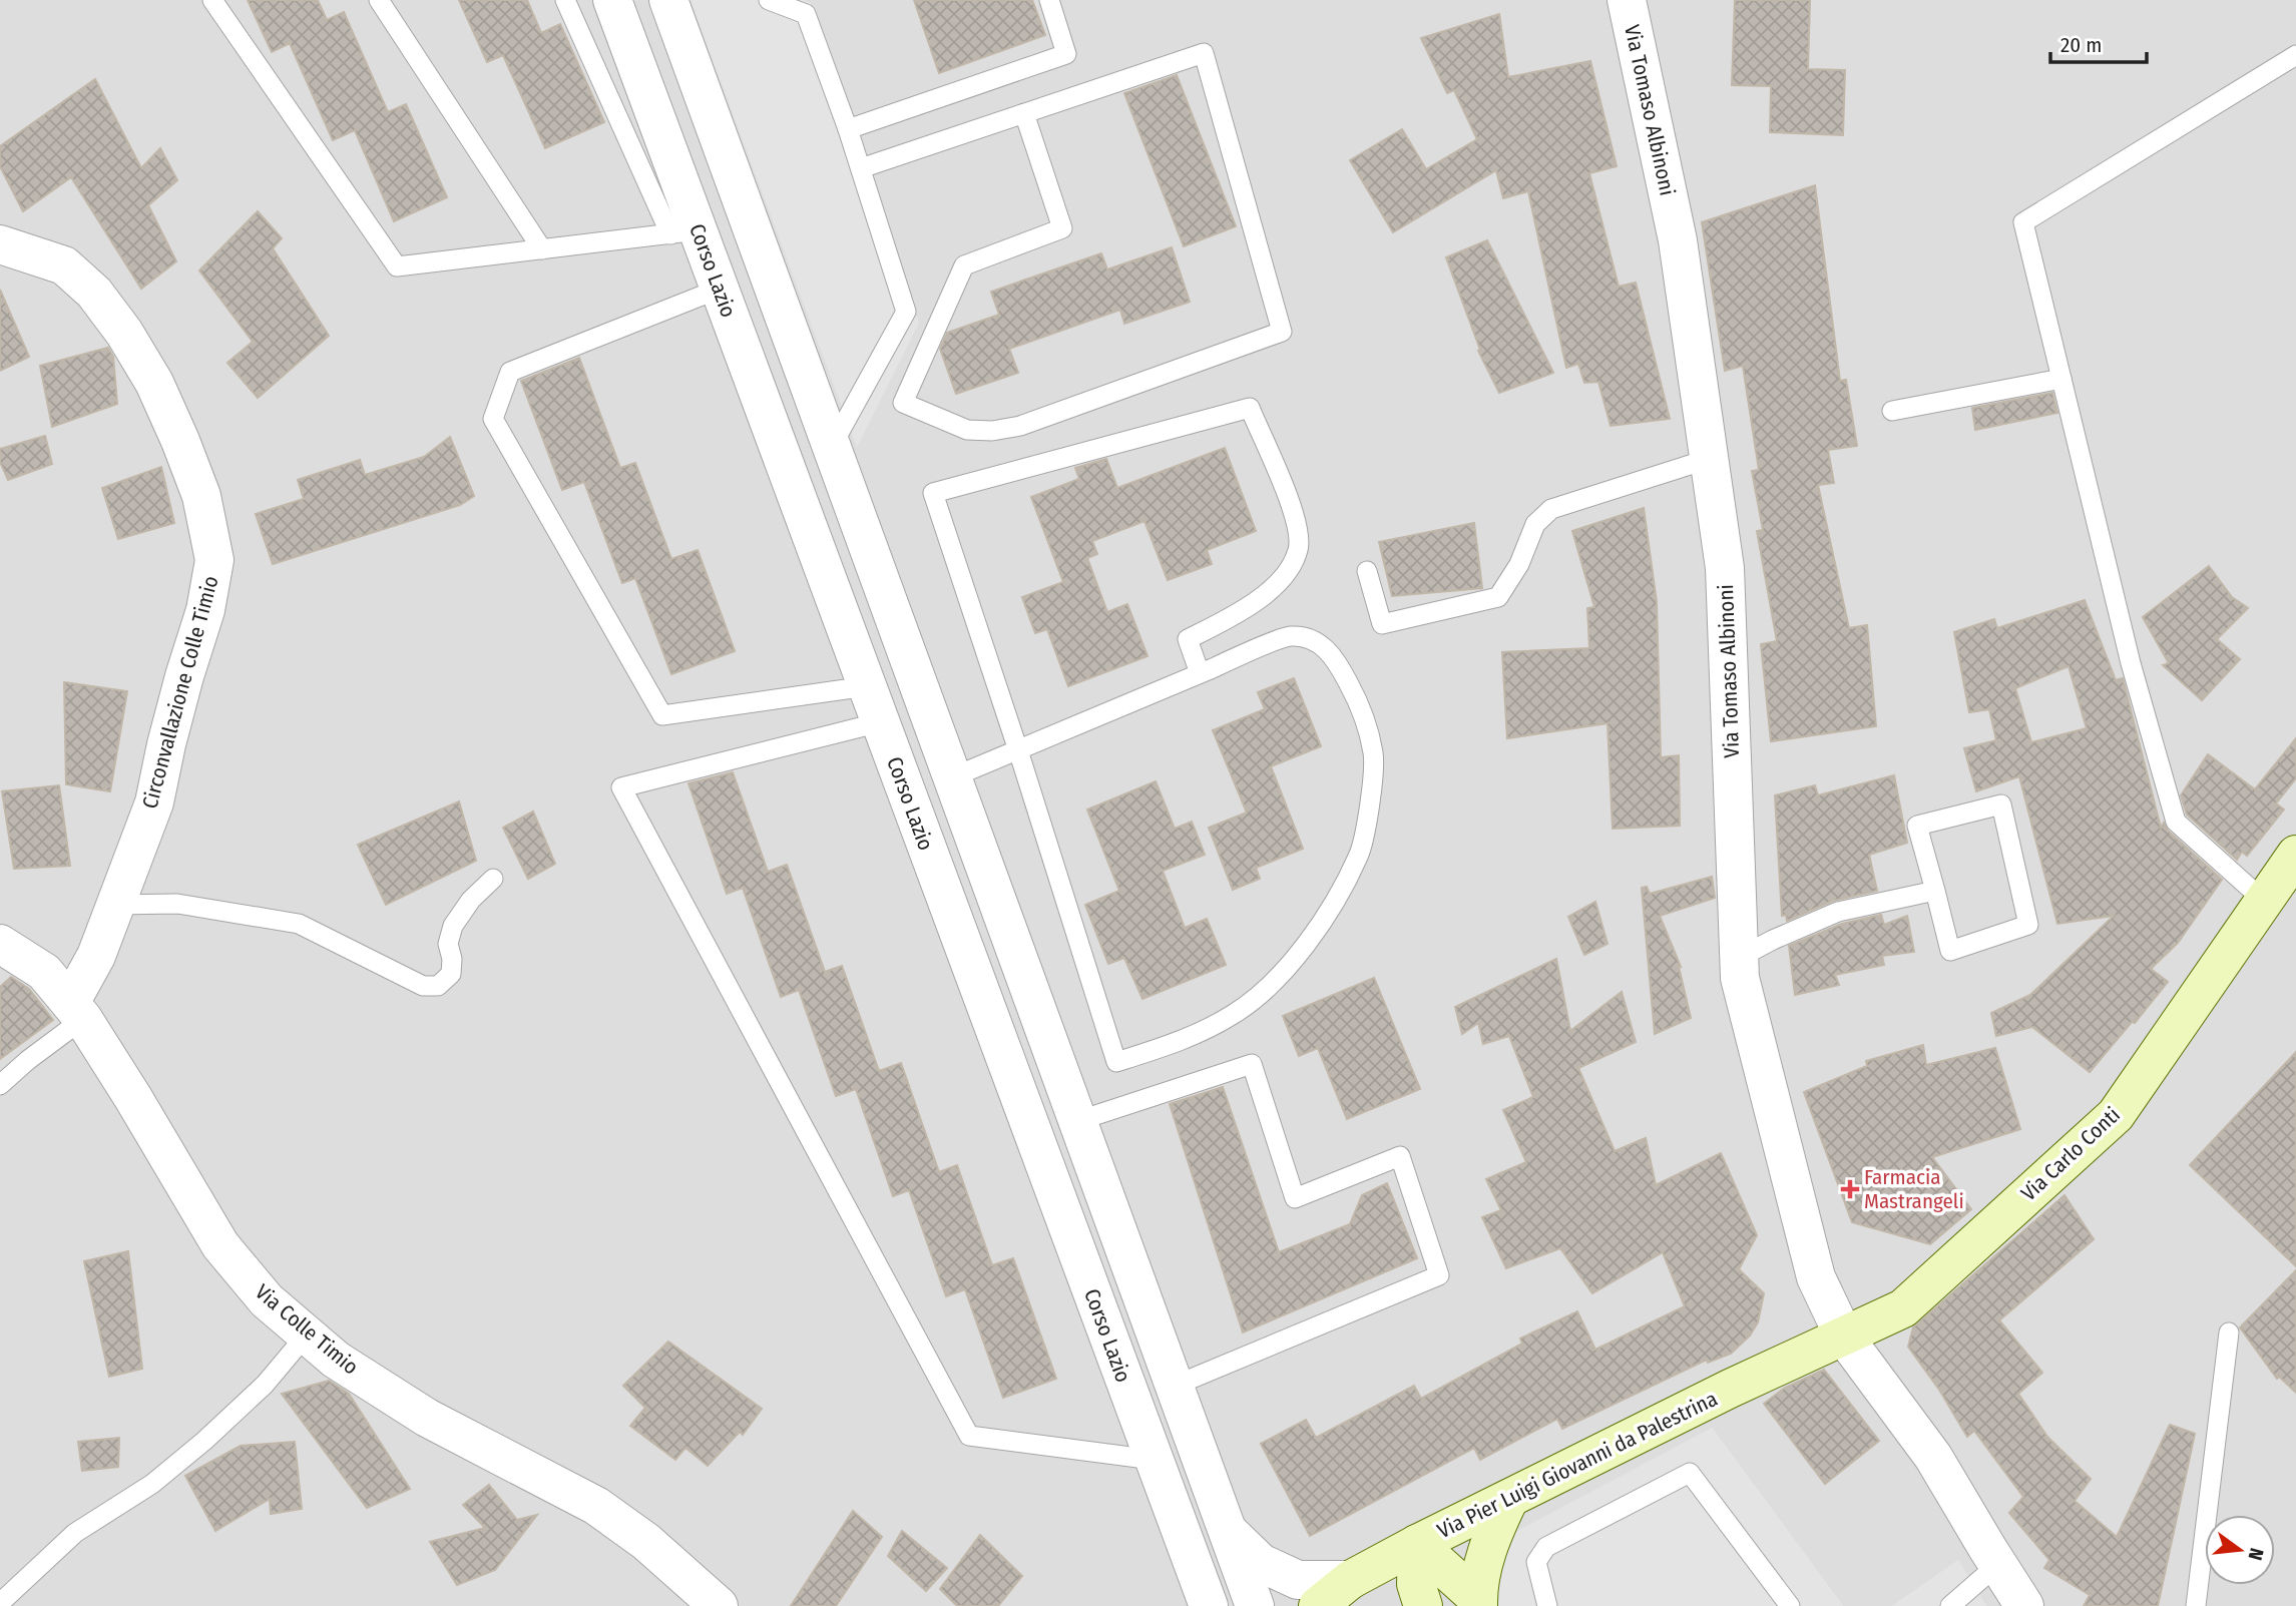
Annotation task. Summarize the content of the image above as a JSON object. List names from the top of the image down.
{
  "streets": {
    "street": [
      "Via Tomaso Albinoni",
      "Corso Lazio",
      "Circonvallazione Colle Timio",
      "Via Carlo Conti",
      "Via Colle Timio",
      "Via Pier Luigi Giovanni da Palestrina"
    ]
  },
  "crossings": [
    ["Via Tomaso Albinoni", "Via Carlo Conti"],
    ["Via Tomaso Albinoni", "Via Pier Luigi Giovanni da Palestrina"],
    ["Circonvallazione Colle Timio", "Via Colle Timio"],
    ["Via Carlo Conti", "Via Pier Luigi Giovanni da Palestrina"]
  ],
  "places": {
    "health": ["Farmacia Mastrangeli"]
  },
  "scale_bar": "20 m",
  "north": "right"
}
